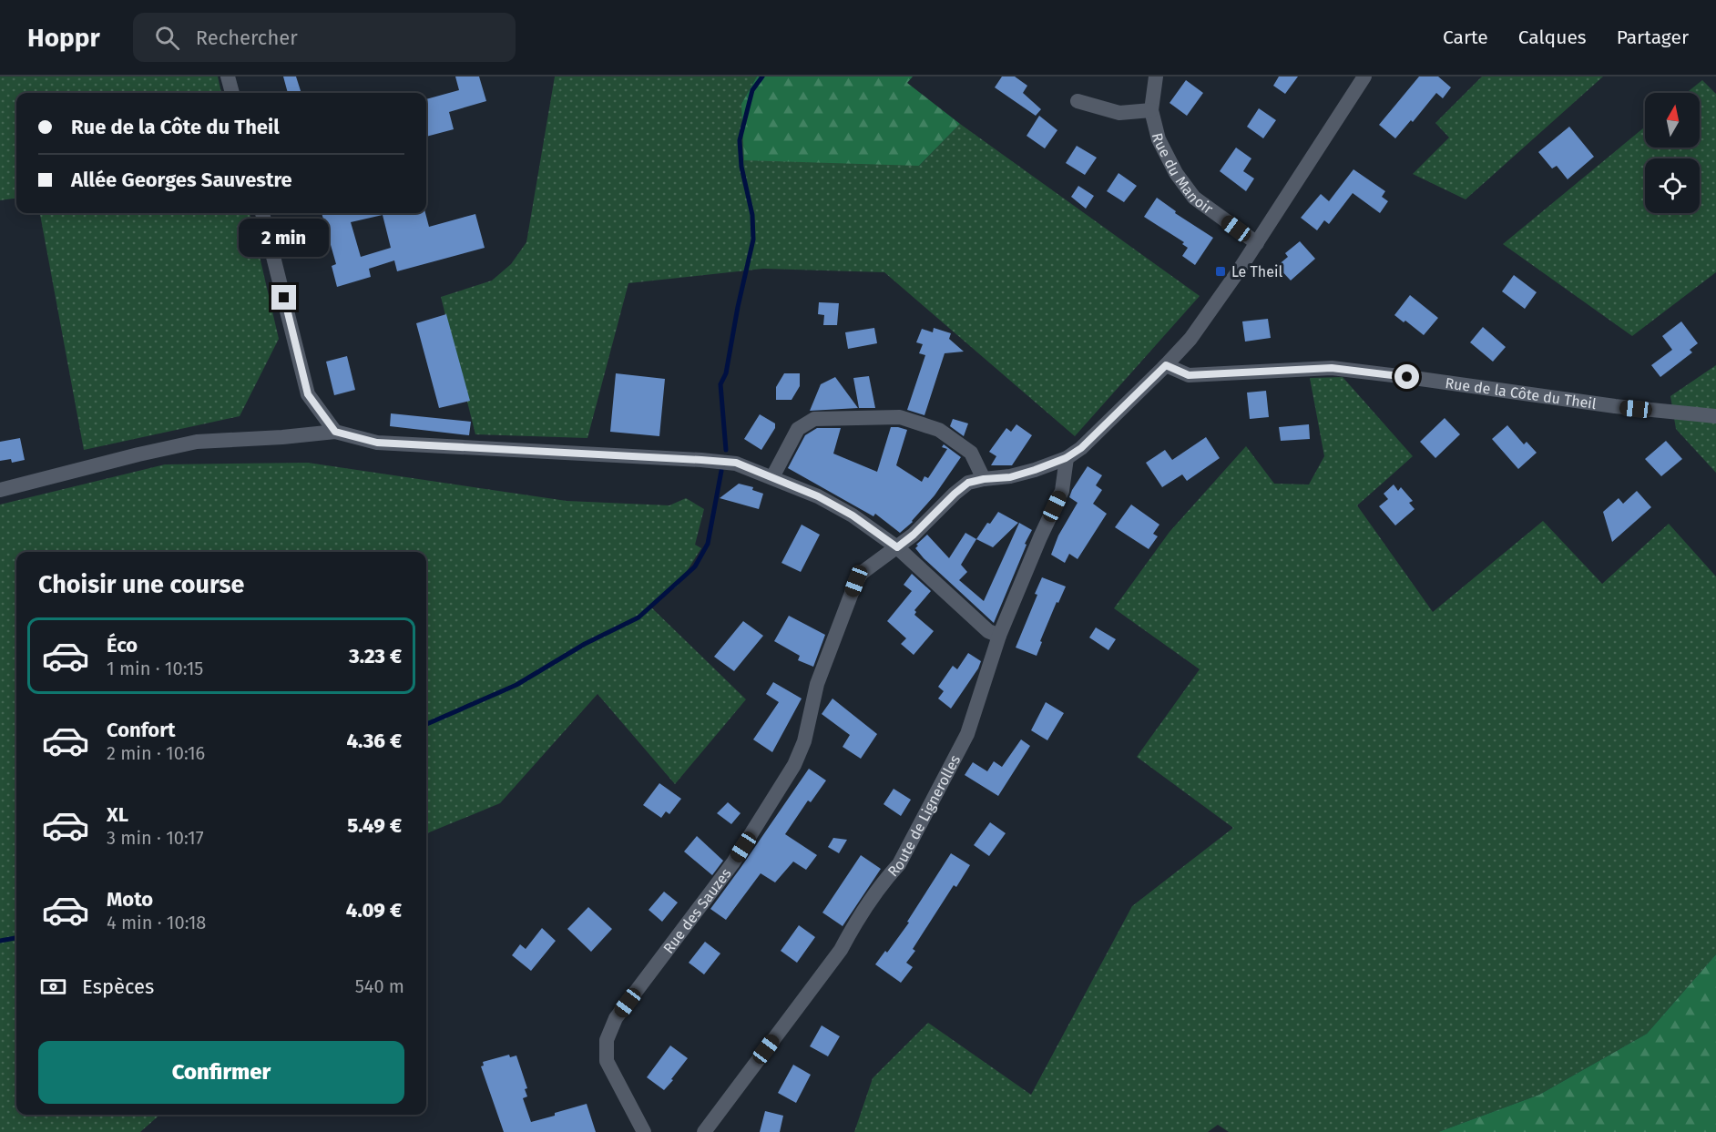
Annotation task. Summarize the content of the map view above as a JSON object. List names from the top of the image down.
{
  "streets": {
    "street": [
      "Rue du Manoir",
      "Rue de la Côte du Theil",
      "Route de Lignerolles",
      "Rue des Sauzes"
    ]
  },
  "crossings": [
    ["Rue du Manoir", "Rue des Sauzes"],
    ["Rue de la Côte du Theil", "Rue des Sauzes"],
    ["Route de Lignerolles", "Rue des Sauzes"]
  ],
  "places": {
    "transit": ["Le Theil"]
  },
  "north": "top",
  "page": {
    "header": "Hoppr",
    "search": "Rechercher",
    "nav": ["Carte", "Calques", "Partager"],
    "banner": ["Rue de la Côte du Theil", "Allée Georges Sauvestre"],
    "bubble": "2 min",
    "heading": "Choisir une course",
    "list": [
      {
        "name": "Éco",
        "note": "1 min · 10:15",
        "value": "3.23 €"
      },
      {
        "name": "Confort",
        "note": "2 min · 10:16",
        "value": "4.36 €"
      },
      {
        "name": "XL",
        "note": "3 min · 10:17",
        "value": "5.49 €"
      },
      {
        "name": "Moto",
        "note": "4 min · 10:18",
        "value": "4.09 €"
      }
    ],
    "pay": ["Espèces", "540 m"],
    "buttons": "Confirmer"
  }
}
